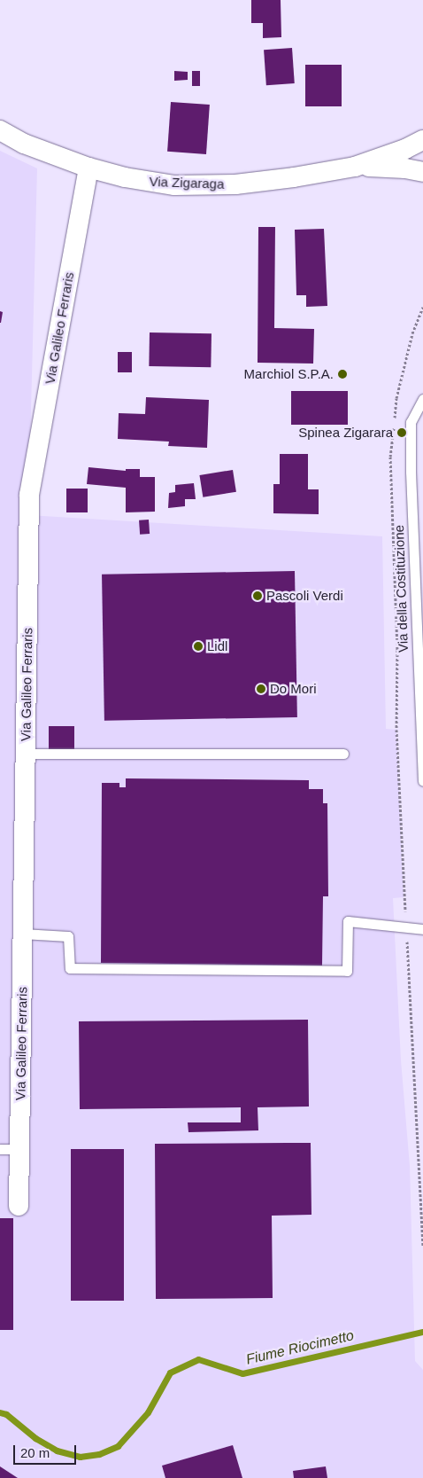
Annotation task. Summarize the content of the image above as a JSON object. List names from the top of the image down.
{
  "streets": {
    "street": ["Via Zigaraga", "Via Galileo Ferraris"],
    "lane": ["Via della Costituzione"]
  },
  "crossings": [
    ["Via Zigaraga", "Via Galileo Ferraris"]
  ],
  "water": ["Fiume Riocimetto"],
  "places": [
    "Marchiol S.P.A.",
    "Spinea Zigarara",
    "Pascoli Verdi",
    "Lidl",
    "Do Mori"
  ],
  "scale_bar": "20 m"
}
